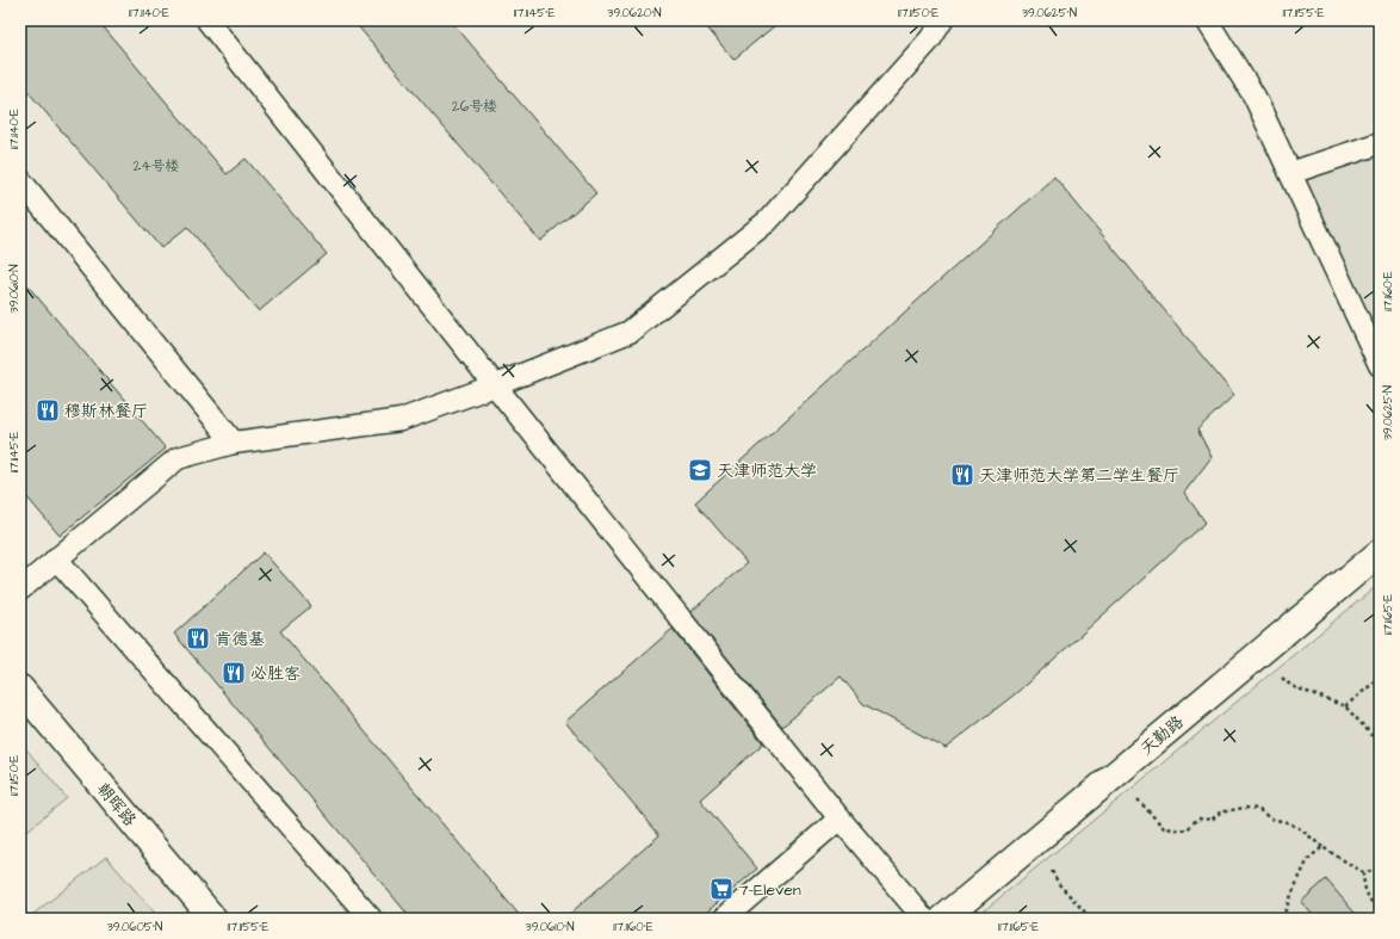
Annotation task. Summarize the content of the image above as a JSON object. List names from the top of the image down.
{
  "streets": {
    "street": ["天勤路", "朝晖路"]
  },
  "places": {
    "restaurant": [
      "穆斯林餐厅",
      "天津师范大学第二学生餐厅",
      "肯德基",
      "必胜客"
    ],
    "school or university": ["天津师范大学"],
    "supermarket": ["7-Eleven"]
  },
  "house_numbers": ["26号楼", "24号楼"],
  "coordinates": [
    "117.1140°E",
    "117.1145°E",
    "39.0620°N",
    "117.1150°E",
    "39.0625°N",
    "117.1155°E",
    "39.0610°N",
    "117.1160°E",
    "117.1165°E",
    "39.0605°N"
  ]
}
